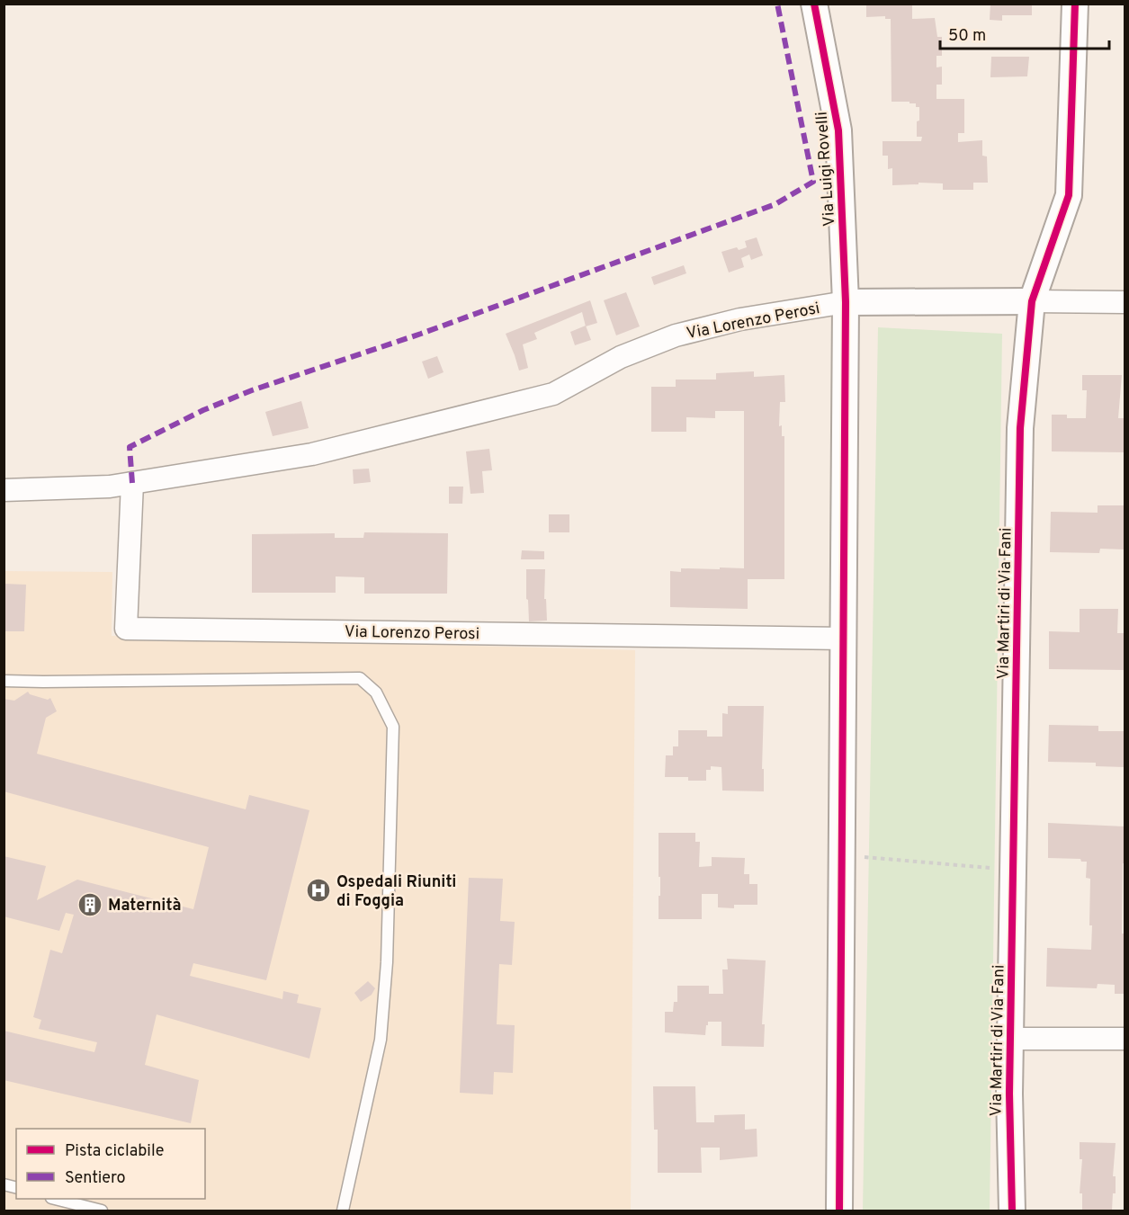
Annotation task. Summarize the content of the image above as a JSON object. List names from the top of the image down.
{
  "streets": {
    "street": ["Via Luigi Rovelli", "Via Lorenzo Perosi", "Via Martiri di Via Fani"]
  },
  "crossings": [
    ["Via Luigi Rovelli", "Via Lorenzo Perosi"]
  ],
  "places": {
    "hospital": ["Ospedali Riuniti di Foggia"],
    "building": ["Maternità"]
  },
  "legend": ["Pista ciclabile", "Sentiero"],
  "scale_bar": "50 m"
}
